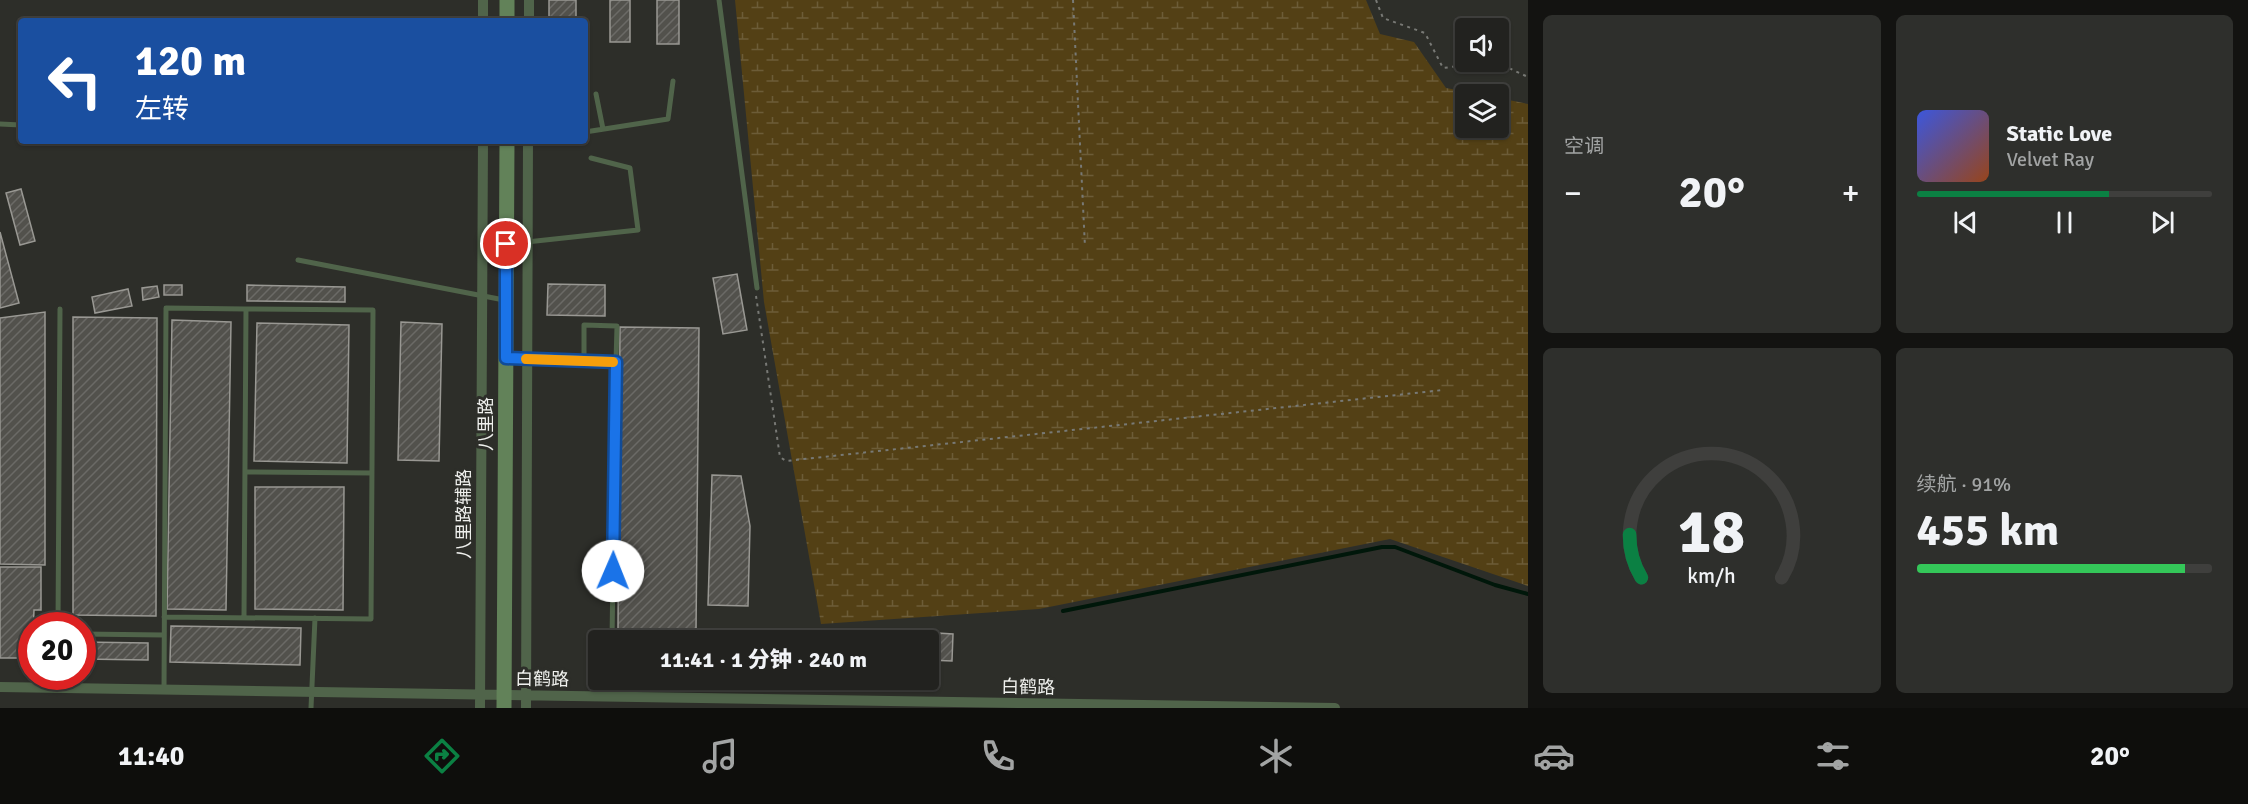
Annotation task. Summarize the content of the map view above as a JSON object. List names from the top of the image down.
{
  "streets": {
    "main road": ["八里路"],
    "street": ["八里路辅路", "白鹤路"]
  },
  "crossings": [
    ["八里路", "白鹤路"],
    ["八里路辅路", "白鹤路"]
  ],
  "page": {
    "tile": [
      "空调",
      ["续航 · 91%", "455 km"]
    ],
    "turn": ["120 m", "左转"],
    "song": ["Static Love", "Velvet Ray"],
    "heat": ["−", "20°", "+"],
    "limit": "20",
    "trip": "11:41 · 1 分钟 · 240 m",
    "tabs": ["11:40", "20°"],
    "gauge": ["18", "km/h"]
  }
}
